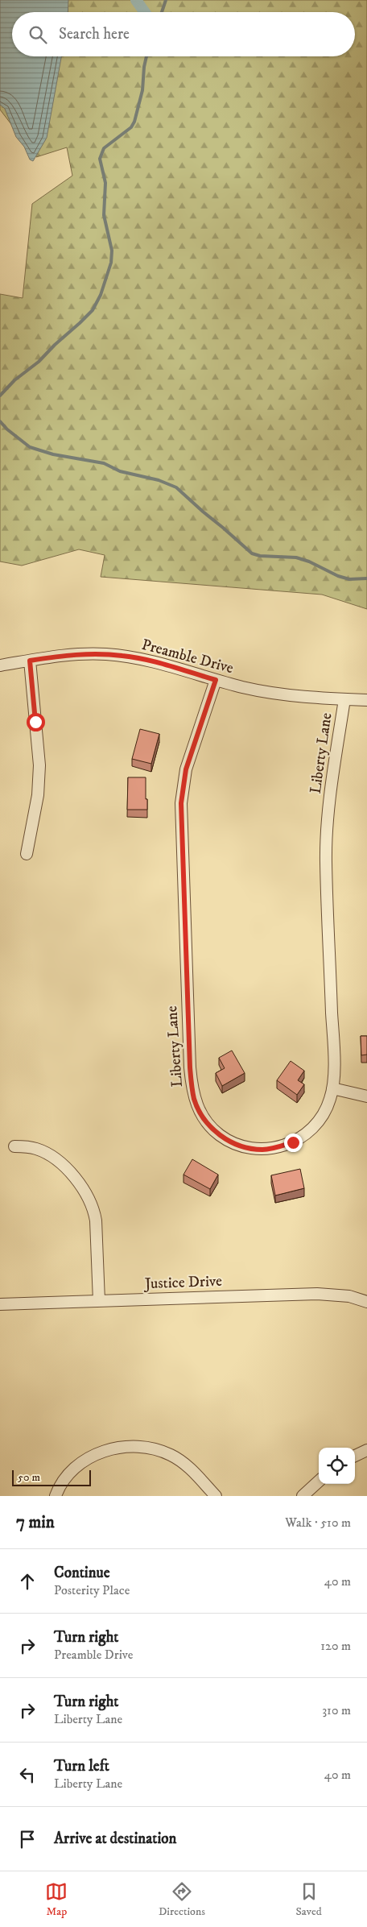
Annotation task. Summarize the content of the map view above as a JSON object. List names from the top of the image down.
{
  "streets": {
    "street": ["Preamble Drive", "Liberty Lane", "Justice Drive"]
  },
  "crossings": [
    ["Preamble Drive", "Liberty Lane"]
  ],
  "scale_bar": "50 m",
  "page": {
    "search": "Search here",
    "scale": "50 m",
    "heading": ["7 min", "Walk · 510 m"],
    "list": [
      ["Continue", "Posterity Place", "40 m"],
      ["Turn right", "Preamble Drive", "120 m"],
      ["Turn right", "Liberty Lane", "310 m"],
      ["Turn left", "Liberty Lane", "40 m"],
      "Arrive at destination"
    ],
    "nav": ["Map", "Directions", "Saved"]
  }
}
